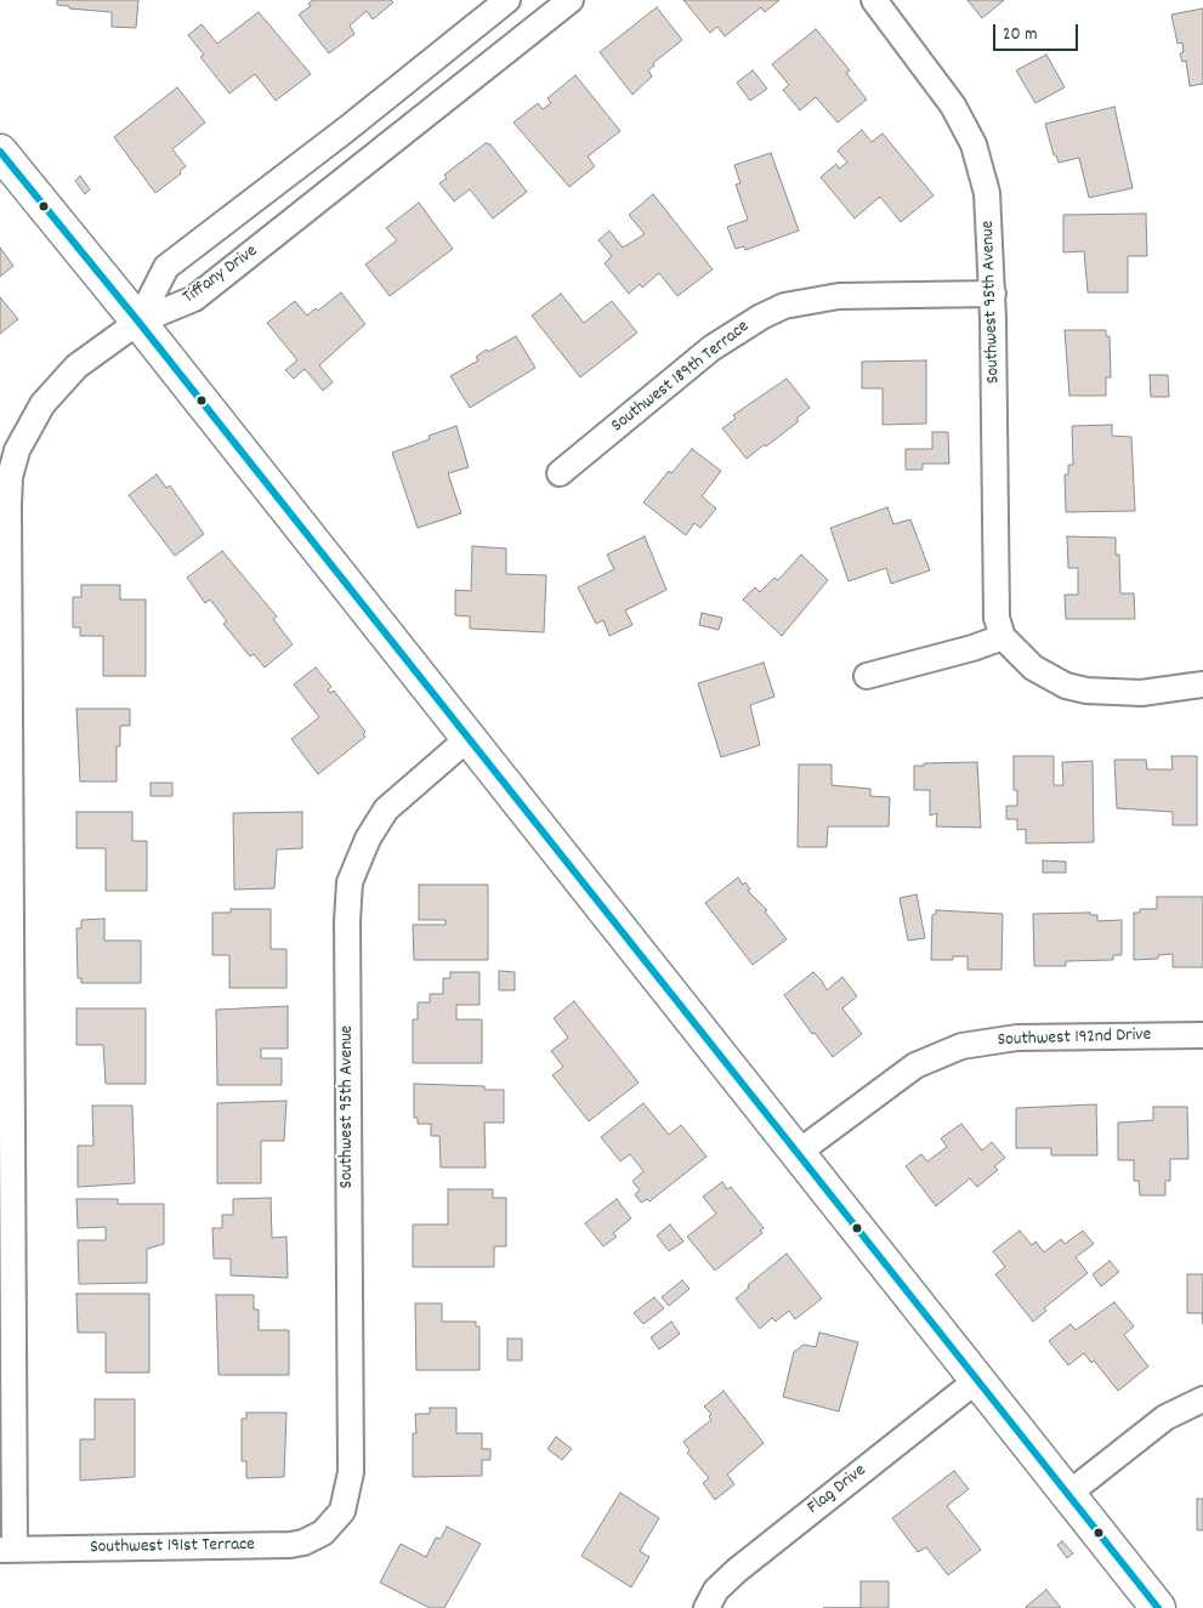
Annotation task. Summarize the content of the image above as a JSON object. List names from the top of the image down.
{
  "streets": {
    "street": [
      "Tiffany Drive",
      "Southwest 95th Avenue",
      "Southwest 189th Terrace",
      "Southwest 192nd Drive",
      "Flag Drive",
      "Southwest 191st Terrace"
    ]
  },
  "crossings": [
    ["Southwest 95th Avenue", "Southwest 189th Terrace"],
    ["Southwest 95th Avenue", "Southwest 191st Terrace"]
  ],
  "scale_bar": "20 m"
}
